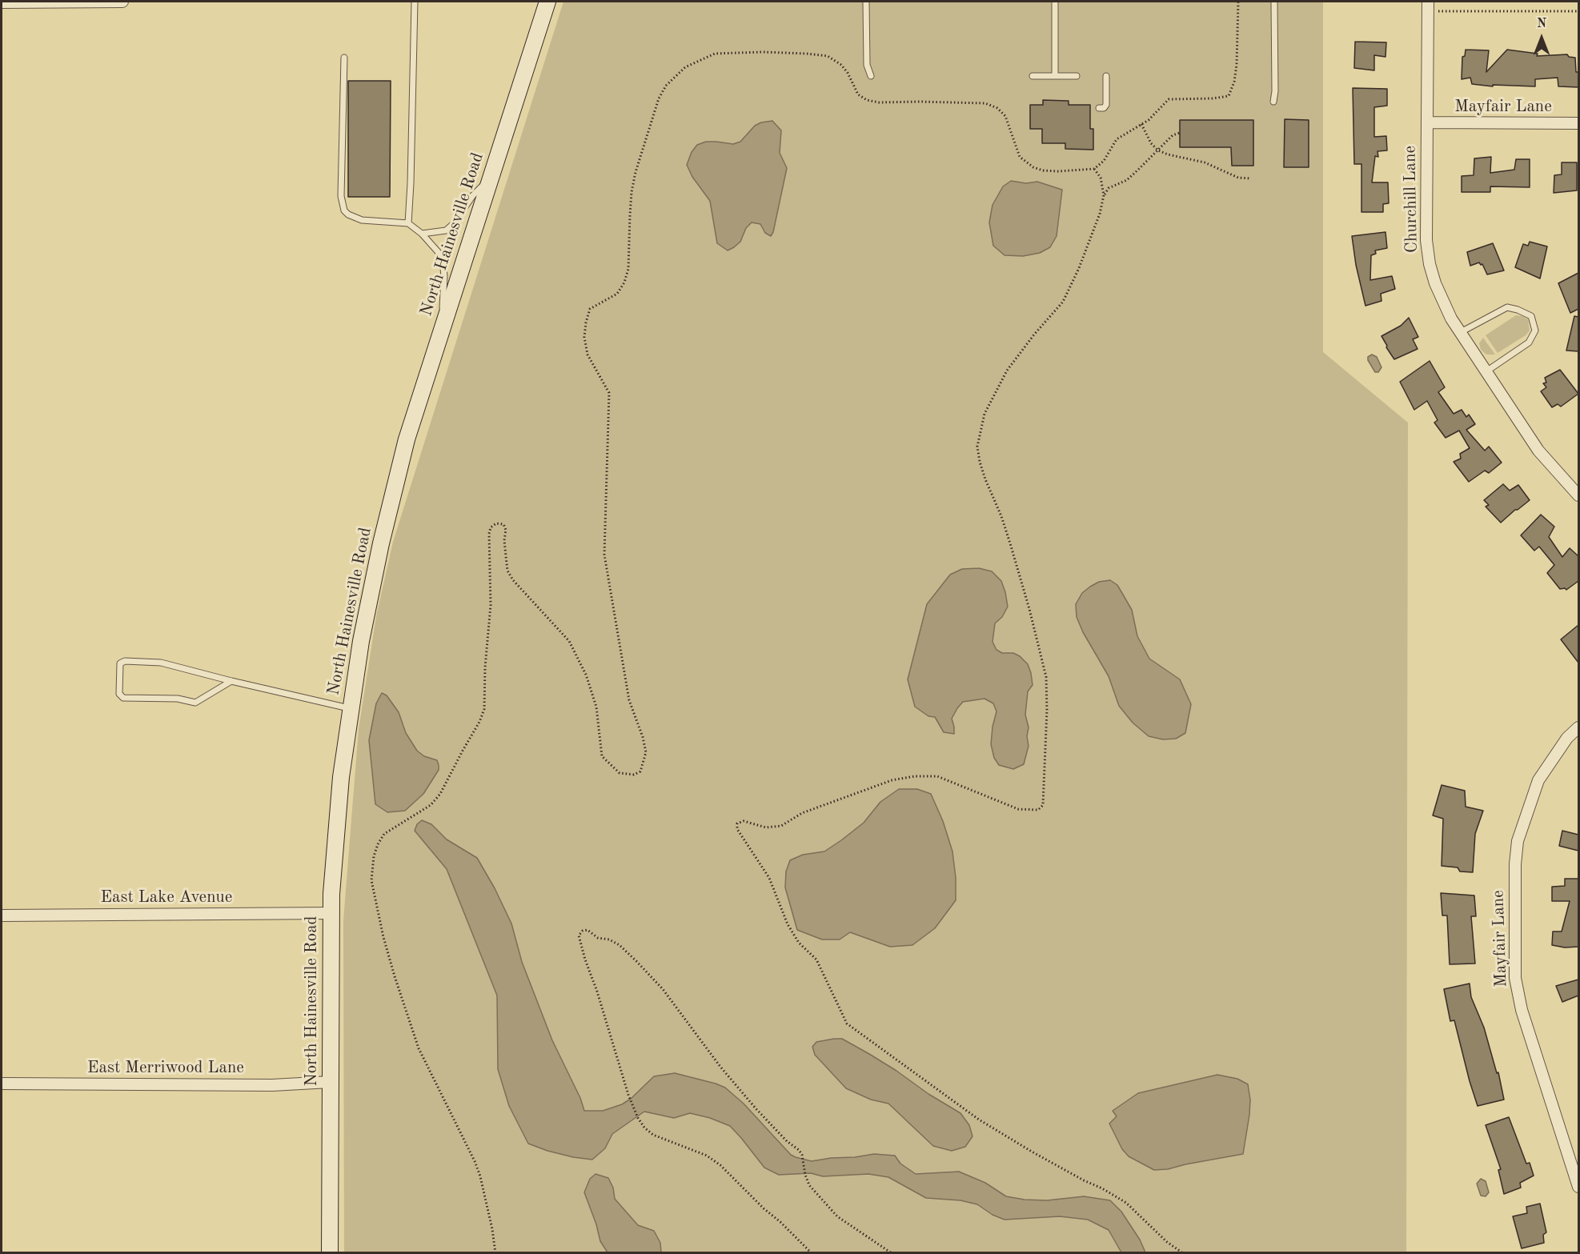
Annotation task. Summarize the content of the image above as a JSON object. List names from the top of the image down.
{
  "streets": {
    "main road": ["North Hainesville Road"],
    "street": [
      "Mayfair Lane",
      "Churchill Lane",
      "East Lake Avenue",
      "East Merriwood Lane"
    ]
  },
  "crossings": [
    ["Mayfair Lane", "Churchill Lane"],
    ["North Hainesville Road", "East Lake Avenue"],
    ["North Hainesville Road", "East Merriwood Lane"]
  ],
  "north": "top"
}
